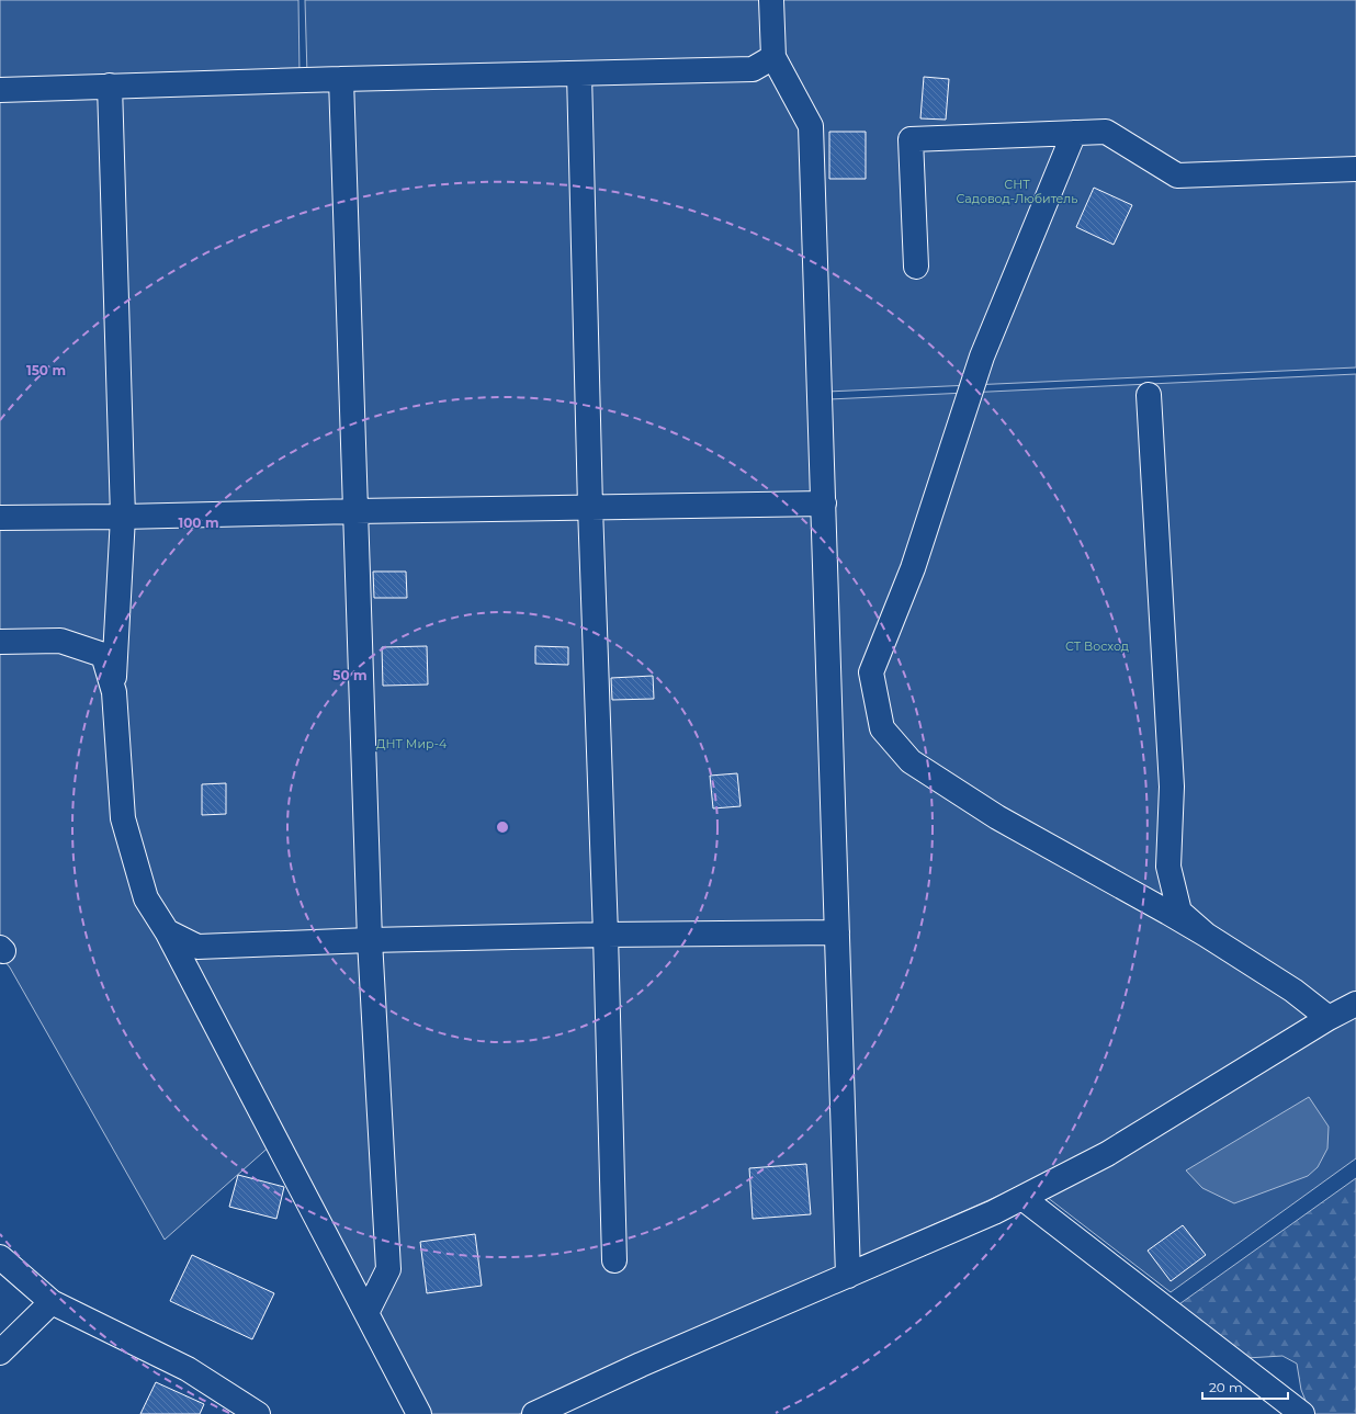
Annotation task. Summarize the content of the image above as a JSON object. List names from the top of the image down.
{
  "parks": ["СНТ Садовод-Любитель", "СТ Восход", "ДНТ Мир-4"],
  "scale_bar": "20 m",
  "rings": ["150 m", "100 m", "50 m"]
}
